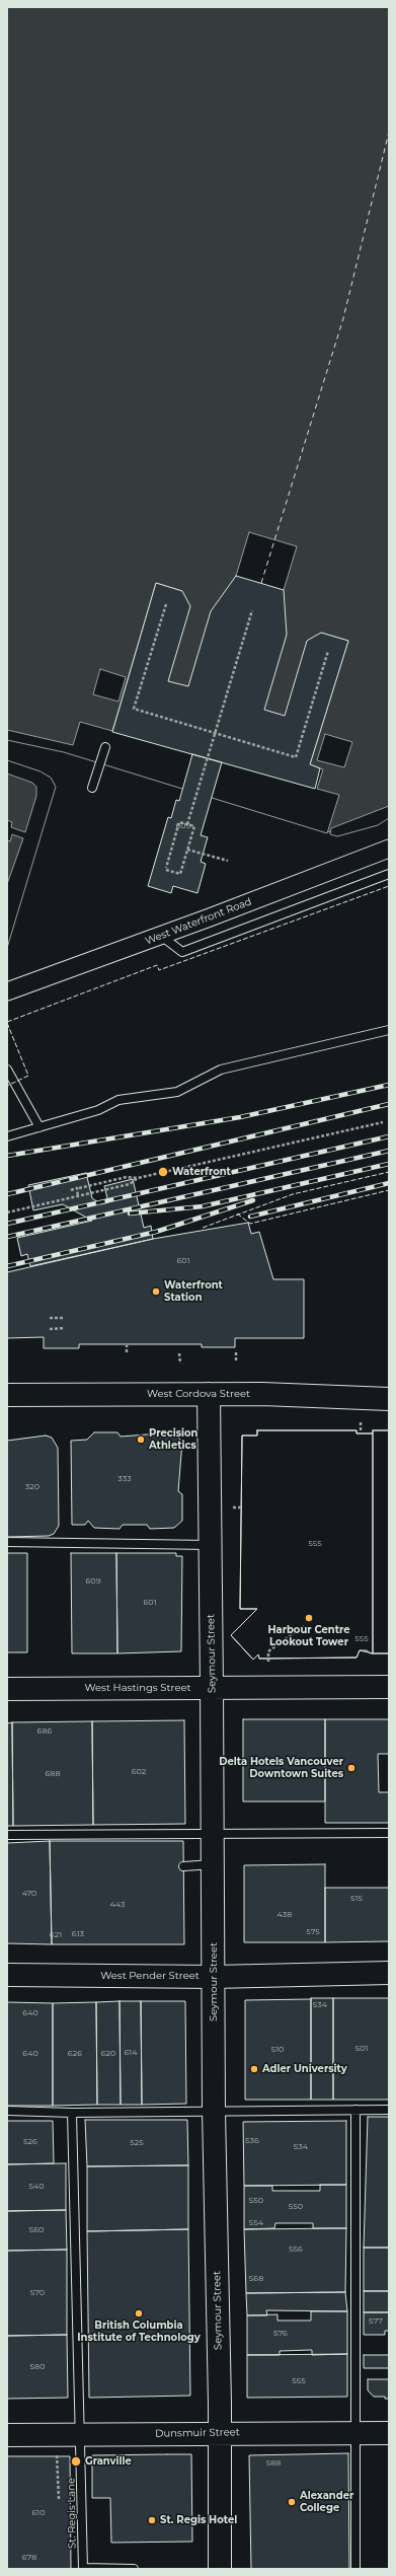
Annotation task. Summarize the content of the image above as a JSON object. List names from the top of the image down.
{
  "streets": {
    "main road": [
      "West Cordova Street",
      "Seymour Street",
      "West Hastings Street",
      "West Pender Street",
      "Dunsmuir Street"
    ],
    "street": ["West Waterfront Road"],
    "lane": ["St. Regis Lane"]
  },
  "crossings": [
    ["West Cordova Street", "Seymour Street"],
    ["Seymour Street", "West Hastings Street"],
    ["Seymour Street", "West Pender Street"],
    ["Seymour Street", "Dunsmuir Street"],
    ["Dunsmuir Street", "St. Regis Lane"]
  ],
  "places": [
    "Waterfront",
    "Waterfront Station",
    "Precision Athletics",
    "Harbour Centre Lookout Tower",
    "Delta Hotels Vancouver Downtown Suites",
    "Adler University",
    "British Columbia Institute of Technology",
    "Granville",
    "Alexander College",
    "St. Regis Hotel"
  ],
  "house_numbers": [
    "609",
    "601",
    "333",
    "320",
    "555",
    "609",
    "601",
    "555",
    "686",
    "602",
    "688",
    "470",
    "515",
    "443",
    "438",
    "575",
    "613",
    "621",
    "534",
    "640",
    "501",
    "510",
    "614",
    "640",
    "626",
    "620",
    "536",
    "526",
    "525",
    "534",
    "540",
    "550",
    "550",
    "554",
    "560",
    "556",
    "568",
    "570",
    "577",
    "576",
    "580",
    "555",
    "588",
    "610",
    "678"
  ]
}
